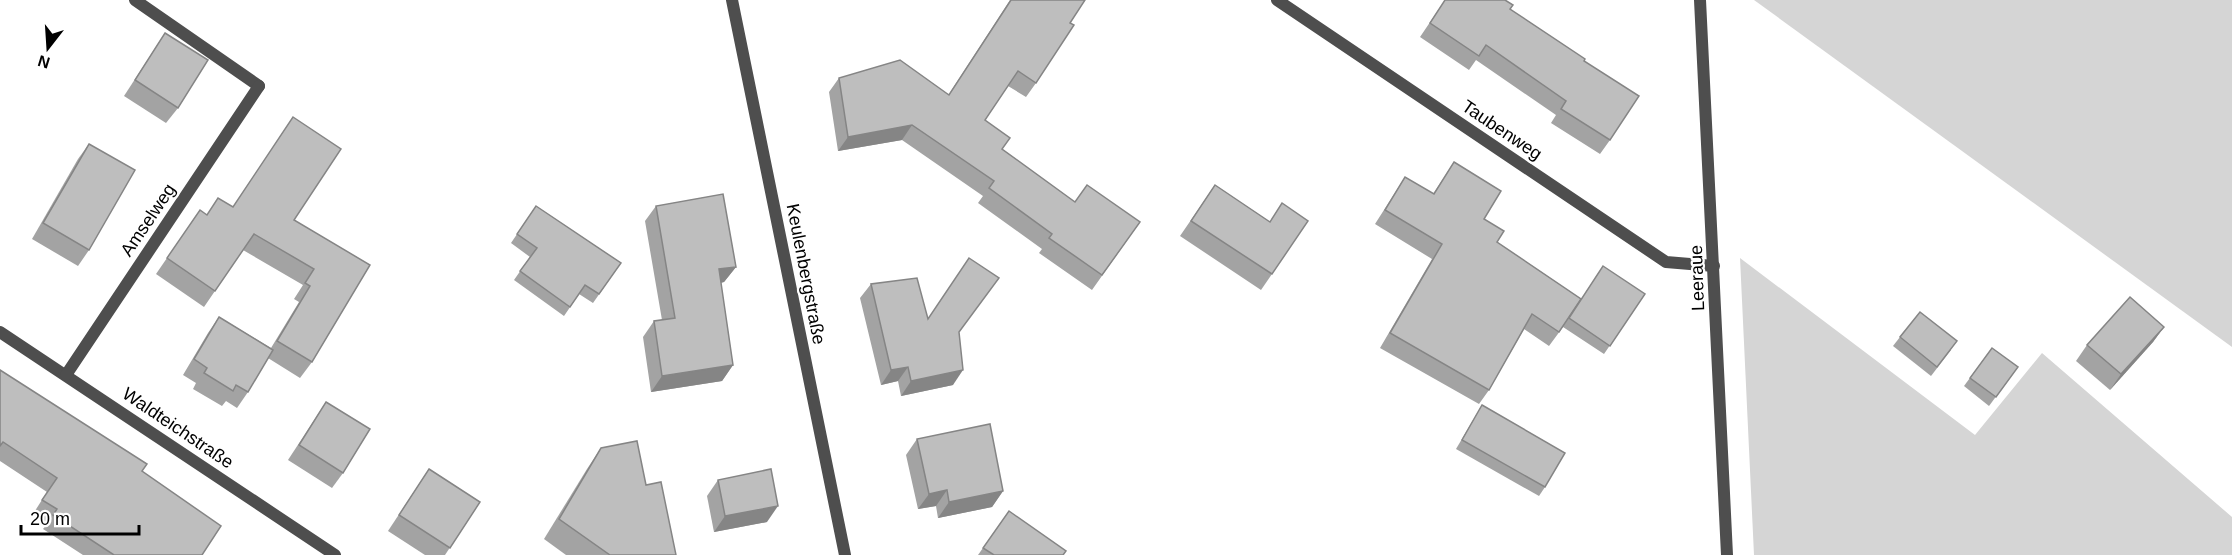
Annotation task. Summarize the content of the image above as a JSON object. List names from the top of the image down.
{
  "streets": {
    "street": [
      "Taubenweg",
      "Amselweg",
      "Keulenbergstraße",
      "Leeraue",
      "Waldteichstraße"
    ]
  },
  "crossings": [
    ["Taubenweg", "Leeraue"],
    ["Amselweg", "Waldteichstraße"]
  ],
  "scale_bar": "20 m",
  "north": "bottom"
}
